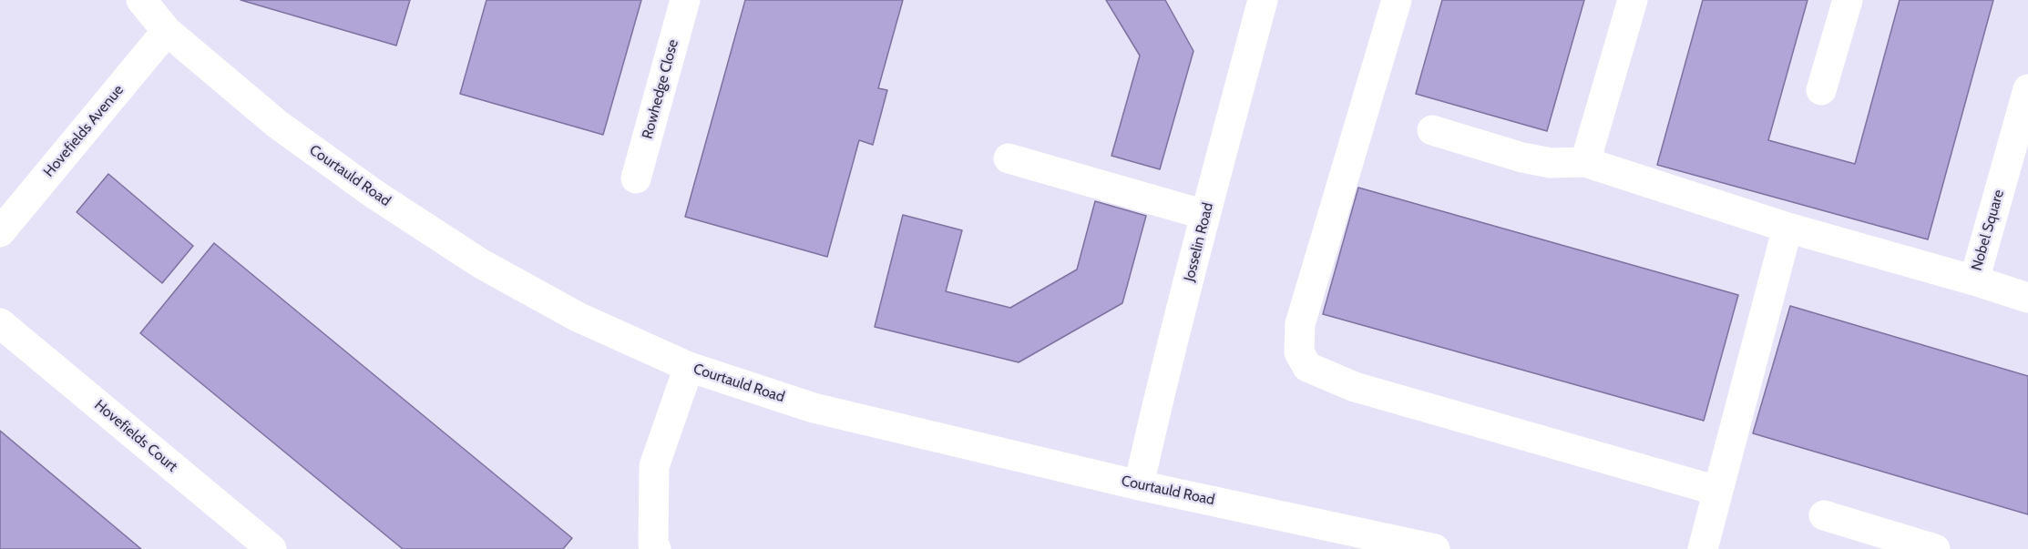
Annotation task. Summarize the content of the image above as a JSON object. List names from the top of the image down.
{
  "streets": {
    "street": [
      "Rowhedge Close",
      "Hovefields Avenue",
      "Courtauld Road",
      "Nobel Square",
      "Josselin Road",
      "Hovefields Court"
    ]
  },
  "crossings": [
    ["Hovefields Avenue", "Courtauld Road"],
    ["Courtauld Road", "Josselin Road"]
  ]
}
